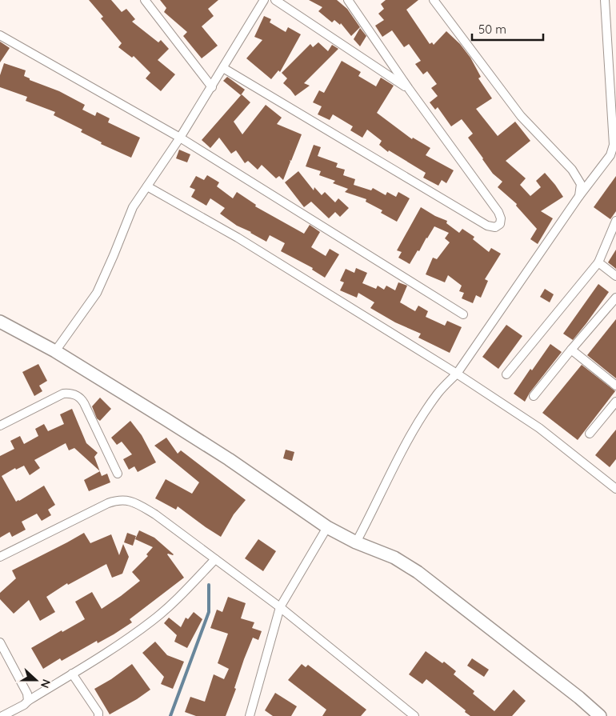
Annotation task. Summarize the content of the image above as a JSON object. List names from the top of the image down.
{
  "scale_bar": "50 m",
  "north": "right"
}
